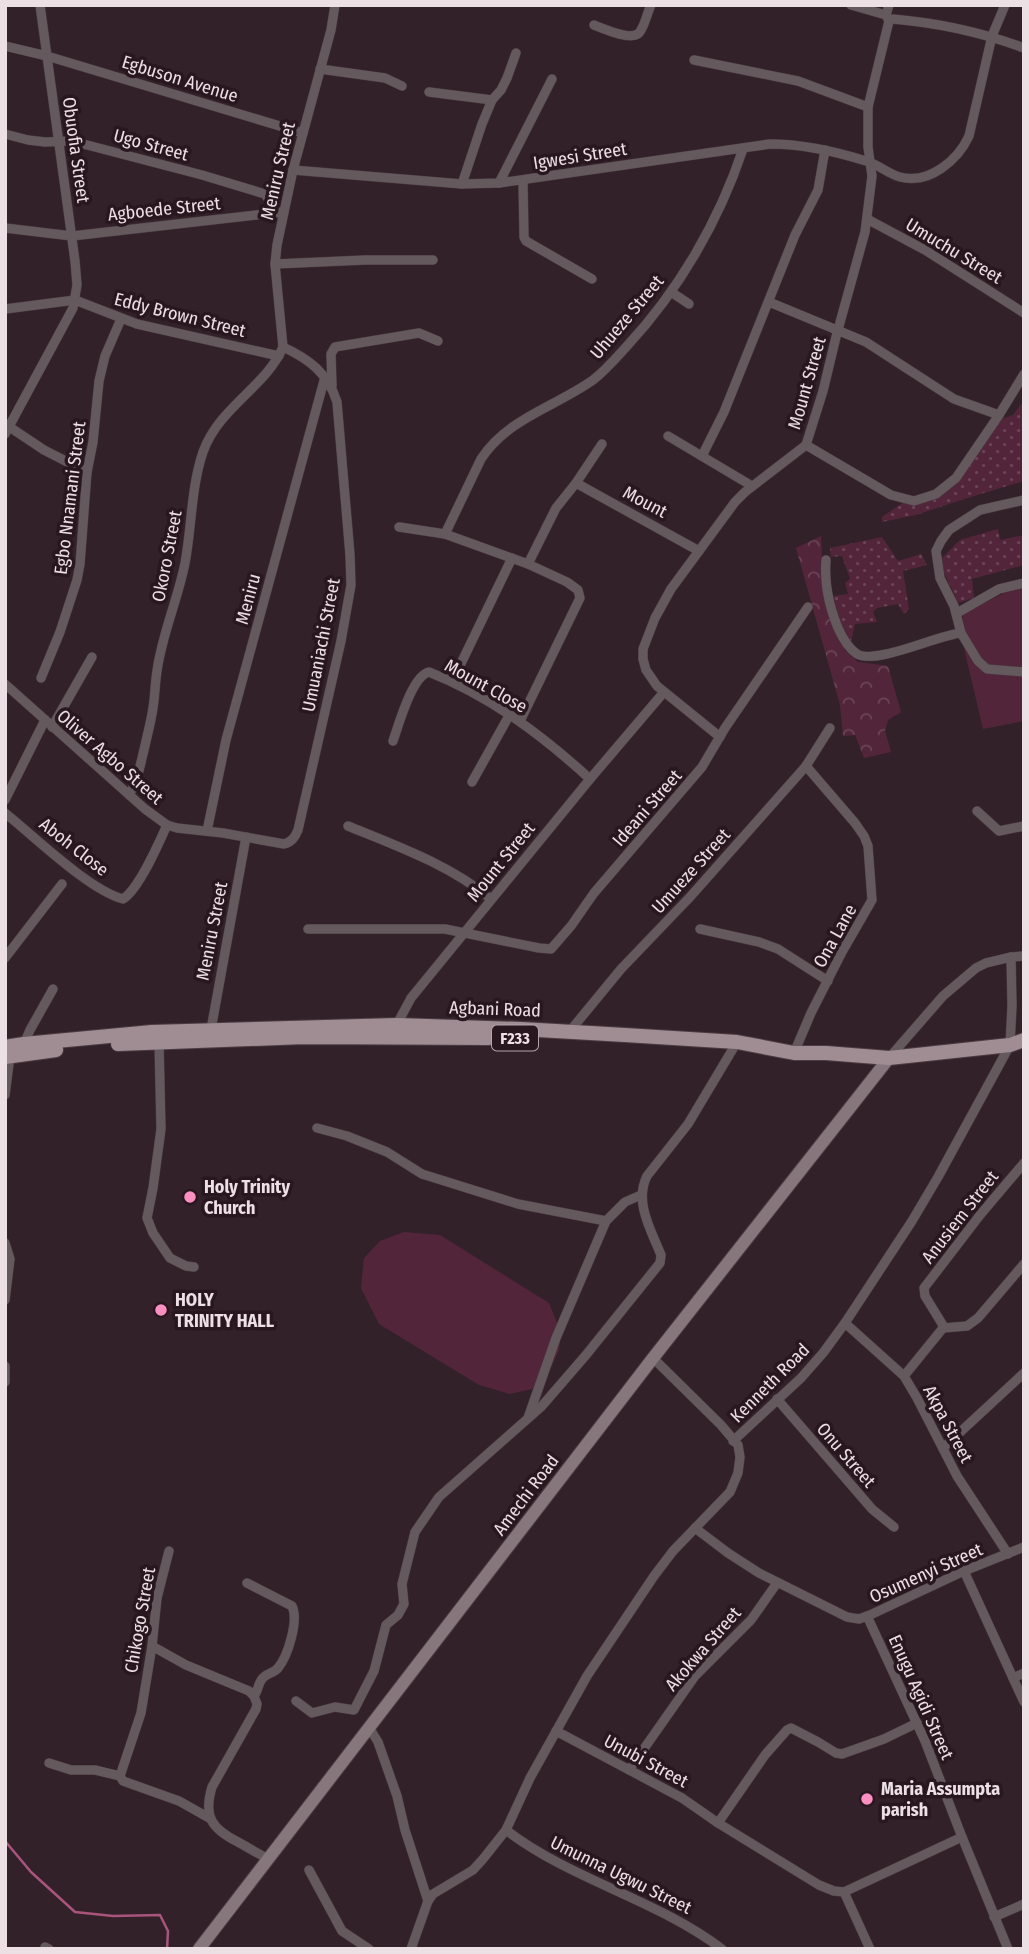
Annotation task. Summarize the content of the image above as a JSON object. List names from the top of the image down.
{
  "streets": {
    "main road": ["Agbani Road", "F233", "Amechi Road"],
    "street": [
      "Egbuson Avenue",
      "Ugo Street",
      "Obuofia Street",
      "Igwesi Street",
      "Meniru Street",
      "Agboede Street",
      "Umuchu Street",
      "Eddy Brown Street",
      "Uhueze Street",
      "Mount Street",
      "Egbo Nnamani Street",
      "Mount",
      "Okoro Street",
      "Meniru",
      "Umuaniachi Street",
      "Mount Close",
      "Oliver Agbo Street",
      "Ideani Street",
      "Aboh Close",
      "Umueze Street",
      "Ona Lane",
      "Anusiem Street",
      "Kenneth Road",
      "Akpa Street",
      "Onu Street",
      "Osumenyi Street",
      "Chikogo Street",
      "Akokwa Street",
      "Enugu Agidi Street",
      "Unubi Street",
      "Umunna Ugwu Street"
    ]
  },
  "crossings": [
    ["Egbuson Avenue", "Obuofia Street"],
    ["Egbuson Avenue", "Meniru Street"],
    ["Ugo Street", "Obuofia Street"],
    ["Ugo Street", "Meniru Street"],
    ["Ugo Street", "Agboede Street"],
    ["Obuofia Street", "Agboede Street"],
    ["Obuofia Street", "Eddy Brown Street"],
    ["Igwesi Street", "Meniru Street"],
    ["Igwesi Street", "Uhueze Street"],
    ["Igwesi Street", "Mount Street"],
    ["Meniru Street", "Agboede Street"],
    ["Meniru Street", "Eddy Brown Street"],
    ["Meniru Street", "Okoro Street"],
    ["Meniru Street", "Umuaniachi Street"],
    ["Meniru Street", "Oliver Agbo Street"],
    ["Meniru Street", "Agbani Road"],
    ["Umuchu Street", "Mount Street"],
    ["Eddy Brown Street", "Egbo Nnamani Street"],
    ["Eddy Brown Street", "Okoro Street"],
    ["Eddy Brown Street", "Umuaniachi Street"],
    ["Mount Street", "Mount"],
    ["Mount Street", "Mount Close"],
    ["Mount Street", "Ideani Street"],
    ["Mount Street", "Agbani Road"],
    ["Okoro Street", "Umuaniachi Street"],
    ["Okoro Street", "Oliver Agbo Street"],
    ["Meniru", "Umuaniachi Street"],
    ["Meniru", "Oliver Agbo Street"],
    ["Umuaniachi Street", "Oliver Agbo Street"],
    ["Oliver Agbo Street", "Aboh Close"],
    ["Umueze Street", "Ona Lane"],
    ["Umueze Street", "Agbani Road"],
    ["Ona Lane", "Agbani Road"],
    ["Agbani Road", "Kenneth Road"],
    ["Agbani Road", "Amechi Road"],
    ["Kenneth Road", "Akpa Street"],
    ["Kenneth Road", "Onu Street"],
    ["Kenneth Road", "Osumenyi Street"],
    ["Kenneth Road", "Unubi Street"],
    ["Kenneth Road", "Umunna Ugwu Street"],
    ["Akpa Street", "Osumenyi Street"],
    ["Osumenyi Street", "Akokwa Street"],
    ["Osumenyi Street", "Enugu Agidi Street"],
    ["Akokwa Street", "Unubi Street"]
  ],
  "places": ["Holy Trinity Church", "HOLY TRINITY HALL", "Maria Assumpta parish"]
}
